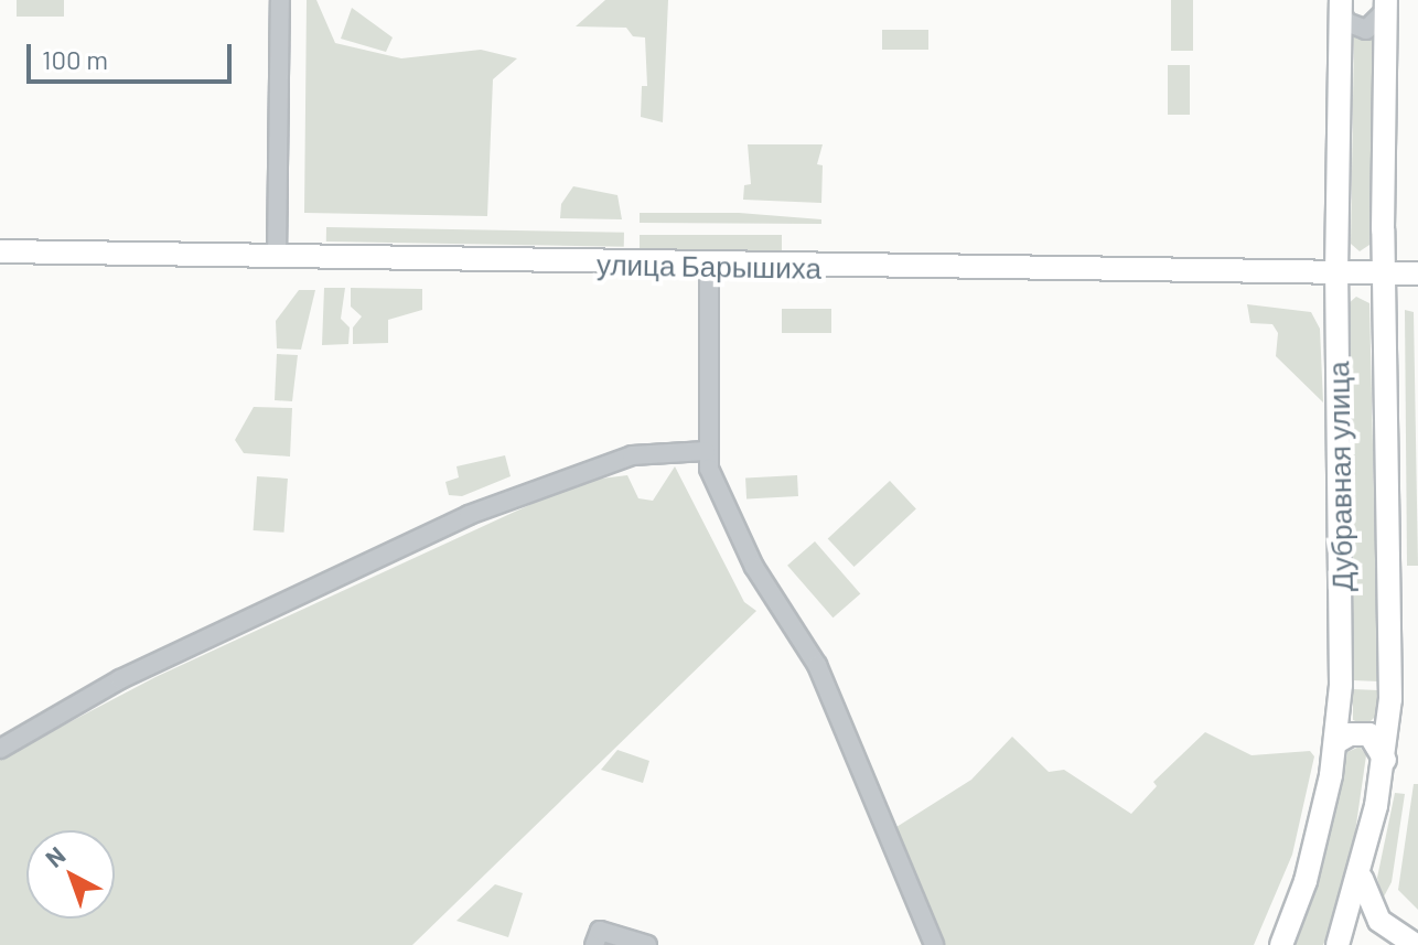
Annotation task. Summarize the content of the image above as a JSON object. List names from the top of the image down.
{
  "streets": {
    "main road": ["улица Барышиха", "Дубравная улица"]
  },
  "crossings": [
    ["улица Барышиха", "Дубравная улица"]
  ],
  "scale_bar": "100 m",
  "north": "top left"
}
